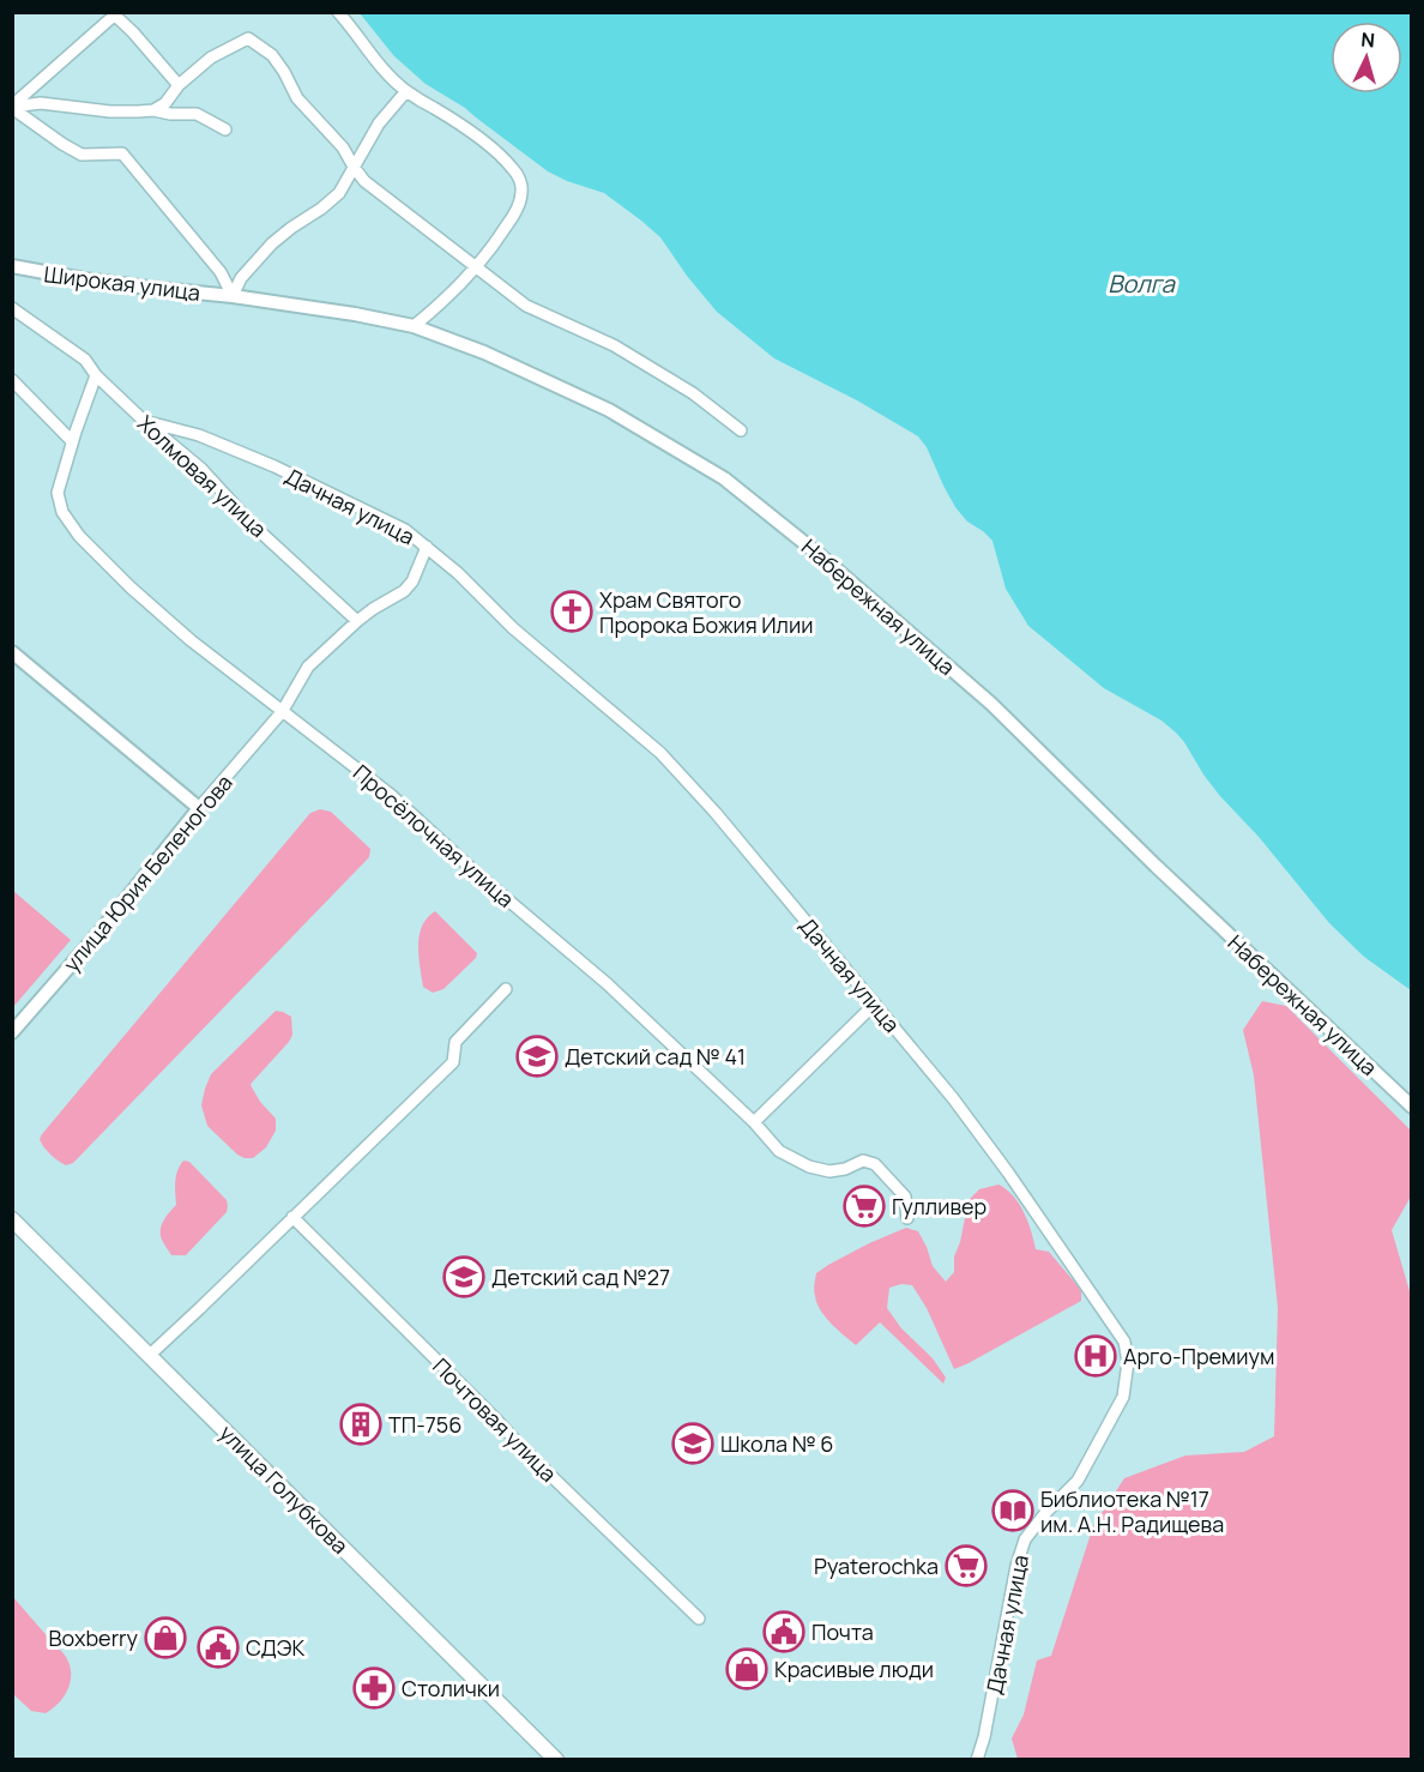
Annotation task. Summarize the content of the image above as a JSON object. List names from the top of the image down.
{
  "streets": {
    "main road": ["улица Голубкова"],
    "street": [
      "Широкая улица",
      "Холмовая улица",
      "Дачная улица",
      "Набережная улица",
      "Просёлочная улица",
      "улица Юрия Беленогова",
      "Почтовая улица"
    ]
  },
  "crossings": [
    ["Широкая улица", "Набережная улица"],
    ["Холмовая улица", "Дачная улица"],
    ["Холмовая улица", "Просёлочная улица"],
    ["Холмовая улица", "улица Юрия Беленогова"],
    ["Дачная улица", "улица Юрия Беленогова"],
    ["Просёлочная улица", "улица Юрия Беленогова"]
  ],
  "water": ["Волга"],
  "places": {
    "church": ["Храм Святого Пророка Божия Илии"],
    "school or university": ["Детский сад № 41", "Детский сад №27", "Школа № 6"],
    "supermarket": ["Гулливер", "Pyaterochka"],
    "hospital": ["Арго-Премиум"],
    "building": ["ТП-756"],
    "library": ["Библиотека №17 им. А.Н. Радищева"],
    "public building": ["Почта", "СДЭК"],
    "shop": ["Boxberry", "Красивые люди"],
    "pharmacy": ["Столички"]
  },
  "north": "top"
}
